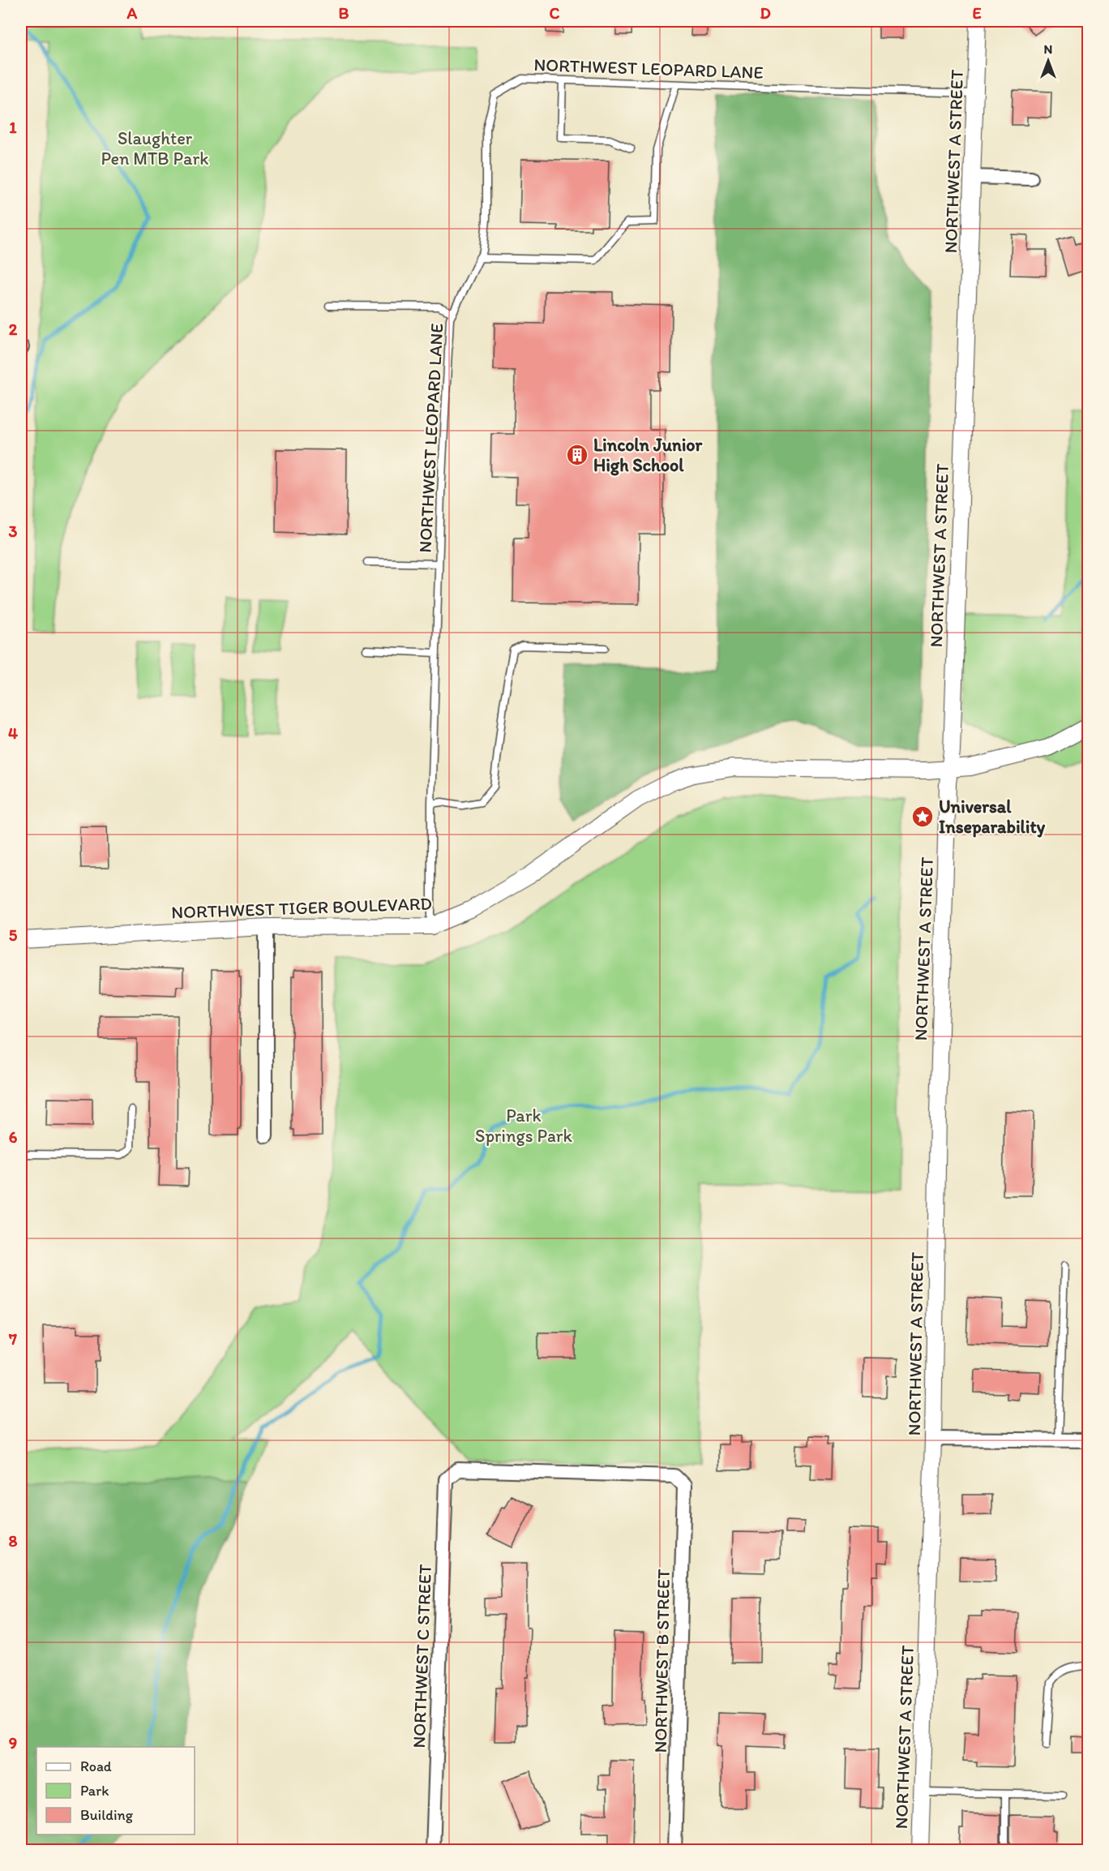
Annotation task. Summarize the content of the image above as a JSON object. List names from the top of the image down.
{
  "streets": {
    "street": [
      "NORTHWEST A STREET",
      "NORTHWEST TIGER BOULEVARD",
      "NORTHWEST C STREET",
      "NORTHWEST B STREET"
    ],
    "lane": ["NORTHWEST LEOPARD LANE"]
  },
  "crossings": [
    ["NORTHWEST LEOPARD LANE", "NORTHWEST A STREET"],
    ["NORTHWEST LEOPARD LANE", "NORTHWEST TIGER BOULEVARD"],
    ["NORTHWEST A STREET", "NORTHWEST TIGER BOULEVARD"],
    ["NORTHWEST C STREET", "NORTHWEST B STREET"]
  ],
  "parks": ["Slaughter Pen MTB Park", "Park Springs Park"],
  "places": {
    "building": ["Lincoln Junior High School"],
    "place": ["Universal Inseparability"]
  },
  "legend": ["Road", "Park", "Building"],
  "north": "top",
  "grid": {
    "columns": [
      "A",
      "B",
      "C",
      "D",
      "E"
    ],
    "rows": [
      "1",
      "2",
      "3",
      "4",
      "5",
      "6",
      "7",
      "8",
      "9"
    ]
  }
}
